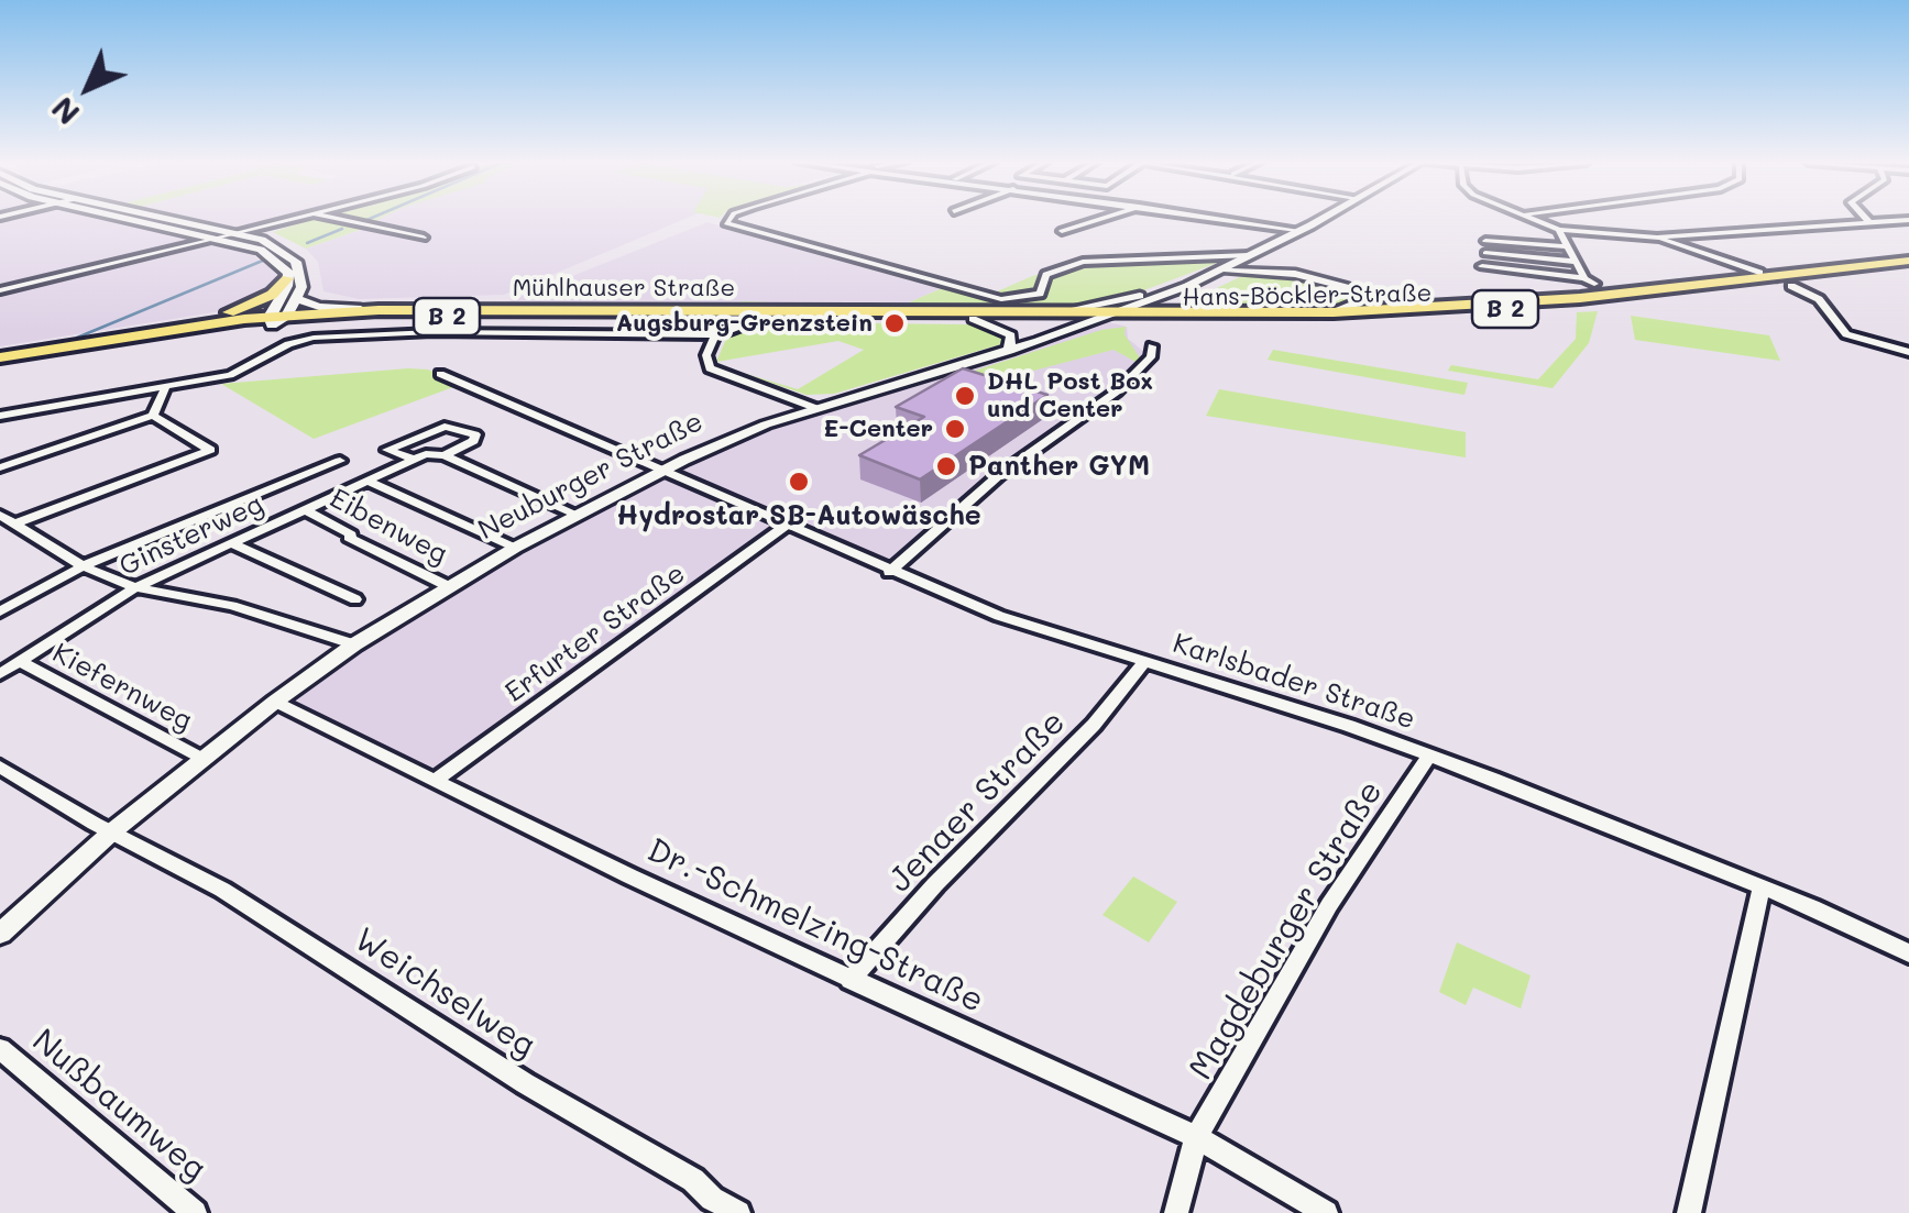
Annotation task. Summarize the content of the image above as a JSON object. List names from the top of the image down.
{
  "streets": {
    "main road": ["Mühlhauser Straße", "Hans-Böckler-Straße", "B 2"],
    "street": [
      "Neuburger Straße",
      "Eibenweg",
      "Ginsterweg",
      "Erfurter Straße",
      "Karlsbader Straße",
      "Kiefernweg",
      "Jenaer Straße",
      "Dr.-Schmelzing-Straße",
      "Magdeburger Straße",
      "Weichselweg",
      "Nußbaumweg"
    ]
  },
  "crossings": [
    ["Mühlhauser Straße", "Hans-Böckler-Straße"],
    ["Mühlhauser Straße", "Neuburger Straße"],
    ["Hans-Böckler-Straße", "Neuburger Straße"],
    ["Neuburger Straße", "Eibenweg"],
    ["Neuburger Straße", "Ginsterweg"],
    ["Neuburger Straße", "Karlsbader Straße"],
    ["Neuburger Straße", "Kiefernweg"],
    ["Neuburger Straße", "Dr.-Schmelzing-Straße"],
    ["Neuburger Straße", "Weichselweg"],
    ["Eibenweg", "Ginsterweg"],
    ["Ginsterweg", "Kiefernweg"],
    ["Erfurter Straße", "Karlsbader Straße"],
    ["Erfurter Straße", "Dr.-Schmelzing-Straße"],
    ["Karlsbader Straße", "Jenaer Straße"],
    ["Karlsbader Straße", "Magdeburger Straße"],
    ["Jenaer Straße", "Dr.-Schmelzing-Straße"],
    ["Dr.-Schmelzing-Straße", "Magdeburger Straße"]
  ],
  "places": [
    "Augsburg-Grenzstein",
    "DHL Post Box und Center",
    "E-Center",
    "Panther GYM",
    "Hydrostar SB-Autowäsche"
  ],
  "north": "bottom left"
}
